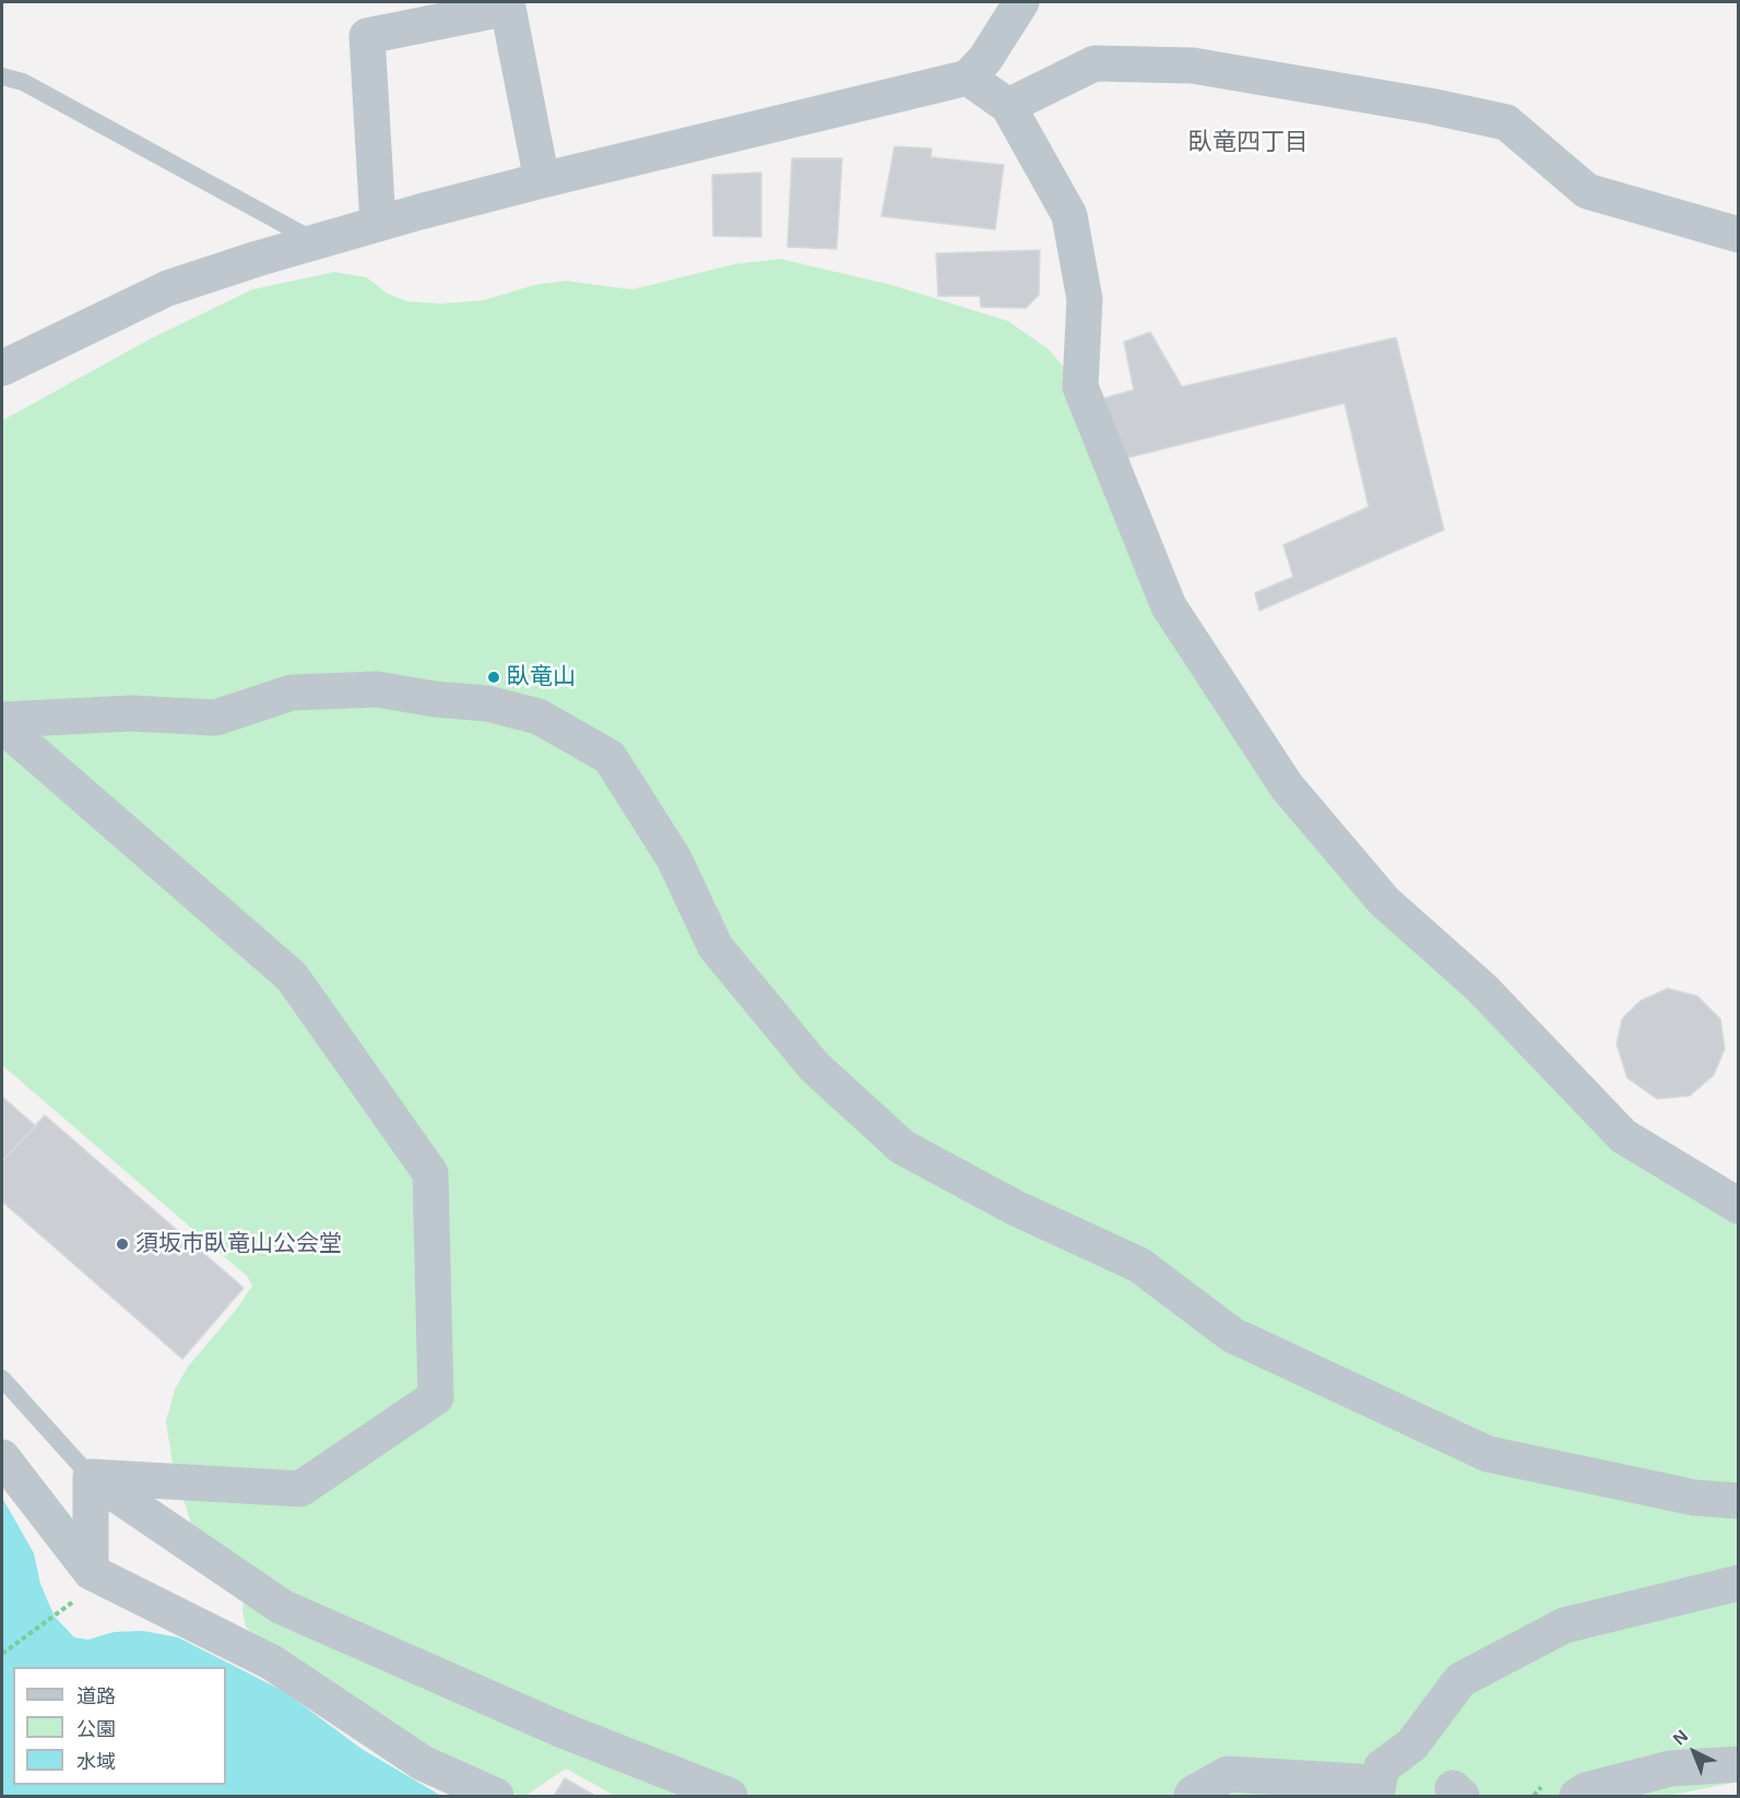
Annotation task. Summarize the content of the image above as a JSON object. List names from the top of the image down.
{
  "districts": ["臥竜四丁目"],
  "places": ["臥竜山", "須坂市臥竜山公会堂"],
  "legend": ["道路", "公園", "水域"],
  "north": "top left"
}
